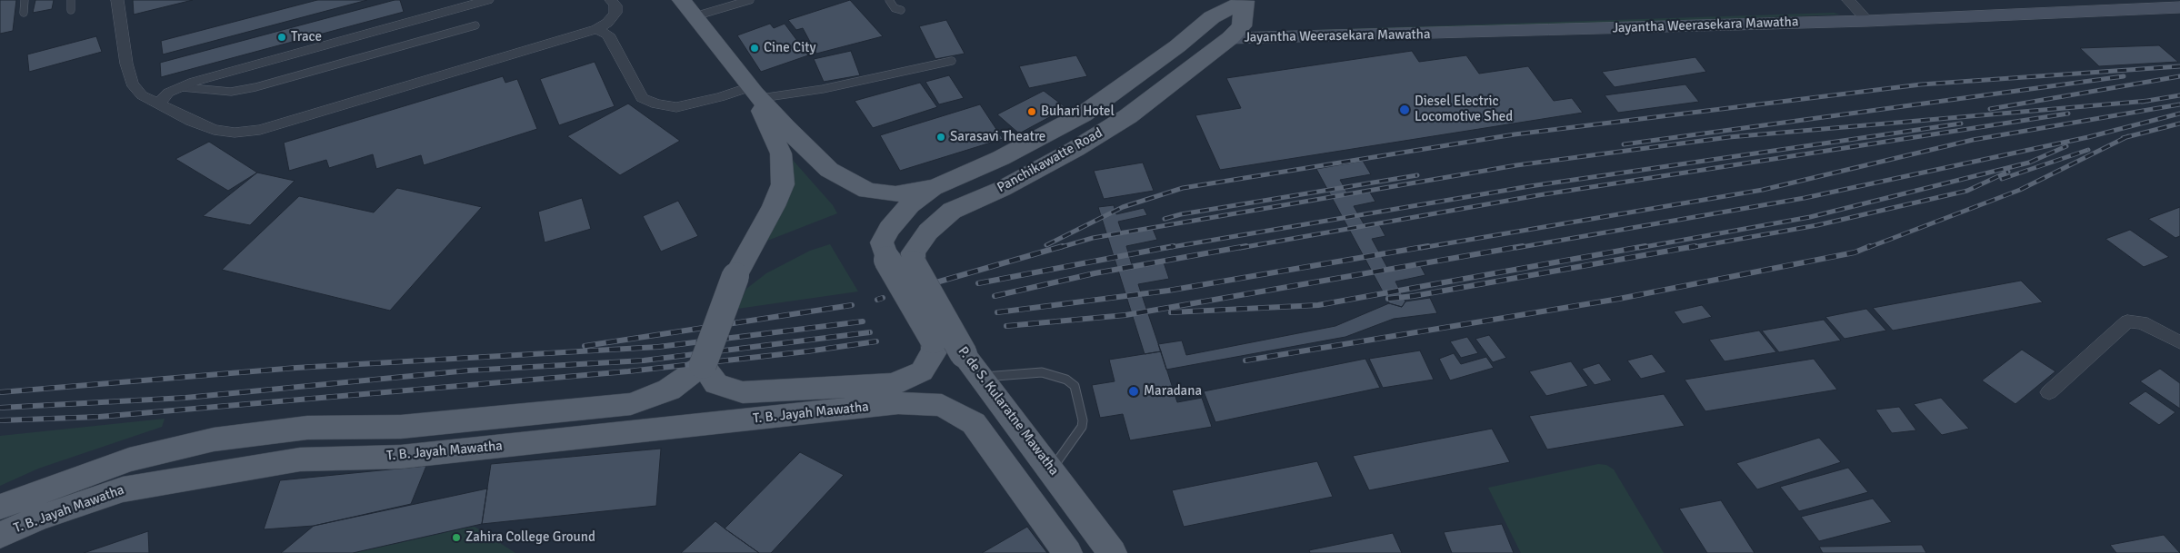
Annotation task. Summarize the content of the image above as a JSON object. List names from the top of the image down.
{
  "streets": {
    "main road": [
      "Jayantha Weerasekara Mawatha",
      "Panchikawatte Road",
      "P. de S. Kularatne Mawatha",
      "T. B. Jayah Mawatha"
    ]
  },
  "crossings": [
    ["Jayantha Weerasekara Mawatha", "Panchikawatte Road"],
    ["Panchikawatte Road", "P. de S. Kularatne Mawatha"],
    ["Panchikawatte Road", "T. B. Jayah Mawatha"]
  ],
  "places": [
    "Trace",
    "Cine City",
    "Diesel Electric Locomotive Shed",
    "Buhari Hotel",
    "Sarasavi Theatre",
    "Maradana",
    "Zahira College Ground"
  ]
}
